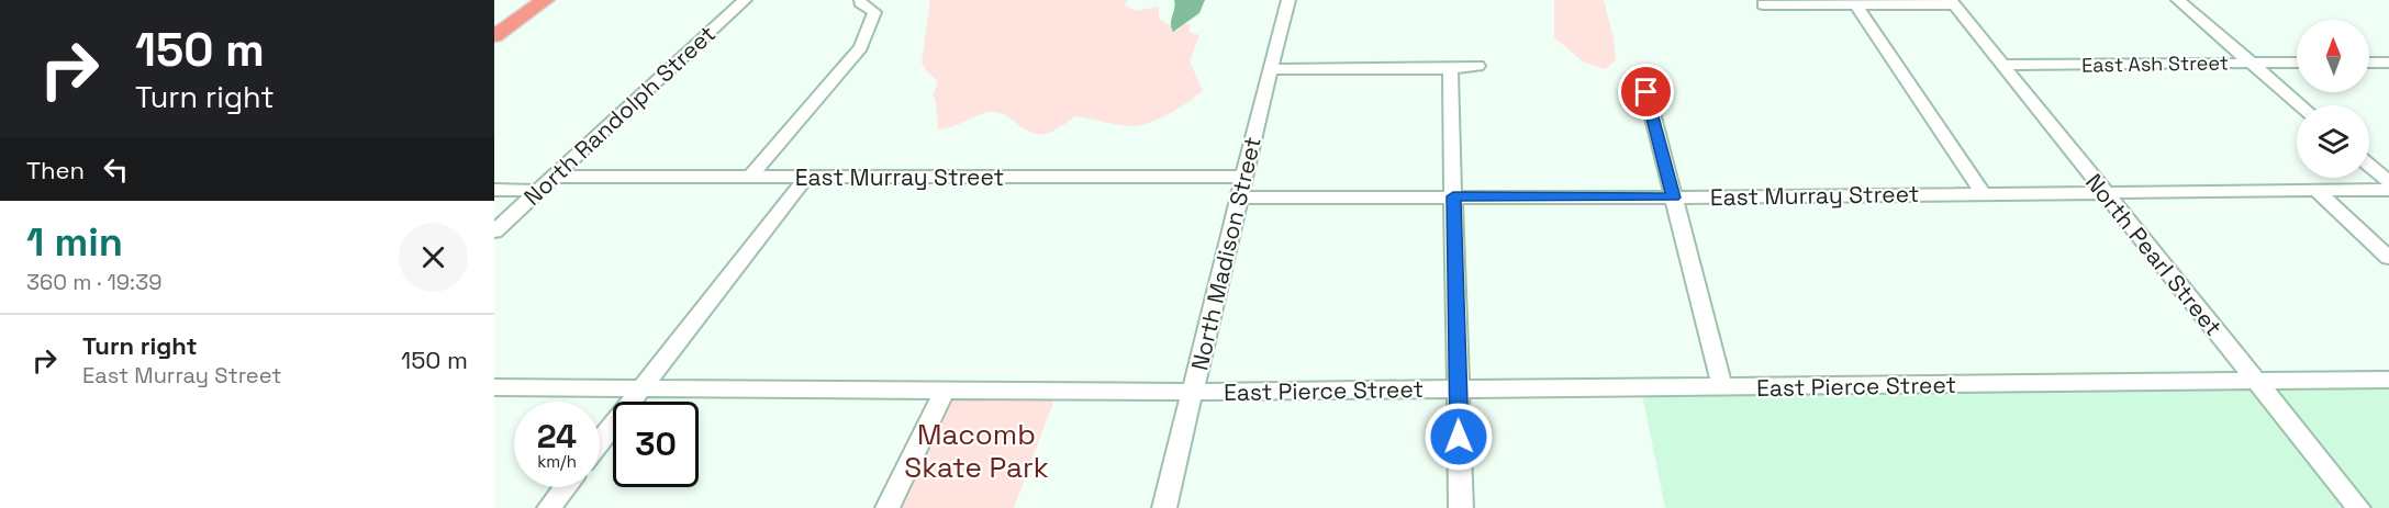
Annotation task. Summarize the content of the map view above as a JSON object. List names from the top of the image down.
{
  "streets": {
    "street": [
      "East Ash Street",
      "North Randolph Street",
      "East Murray Street",
      "North Madison Street",
      "North Pearl Street",
      "East Pierce Street"
    ]
  },
  "crossings": [
    ["East Ash Street", "North Pearl Street"],
    ["North Randolph Street", "East Murray Street"],
    ["East Murray Street", "North Madison Street"],
    ["East Murray Street", "North Pearl Street"],
    ["North Madison Street", "East Pierce Street"],
    ["North Pearl Street", "East Pierce Street"]
  ],
  "parks": ["Macomb Skate Park"],
  "north": "top",
  "page": {
    "turn": ["150 m", "Turn right"],
    "then": "Then",
    "heading": ["1 min", "360 m · 19:39"],
    "list": [
      {
        "name": "Turn right",
        "note": "East Murray Street",
        "value": "150 m"
      }
    ],
    "speed": "24 km/h",
    "limit": "30"
  }
}
